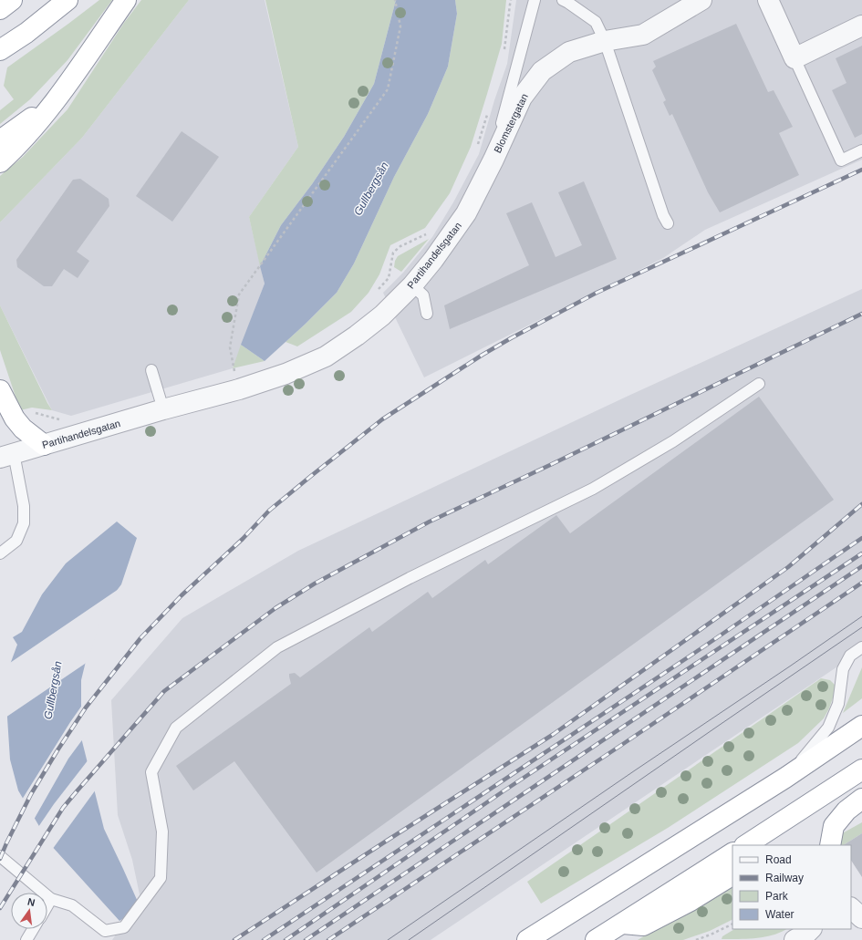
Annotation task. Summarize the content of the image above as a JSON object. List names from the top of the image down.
{
  "streets": {
    "street": ["Blomstergatan", "Partihandelsgatan"]
  },
  "crossings": [
    ["Blomstergatan", "Partihandelsgatan"]
  ],
  "water": ["Gullbergsån"],
  "legend": [
    "Road",
    "Railway",
    "Park",
    "Water"
  ],
  "north": "top"
}
